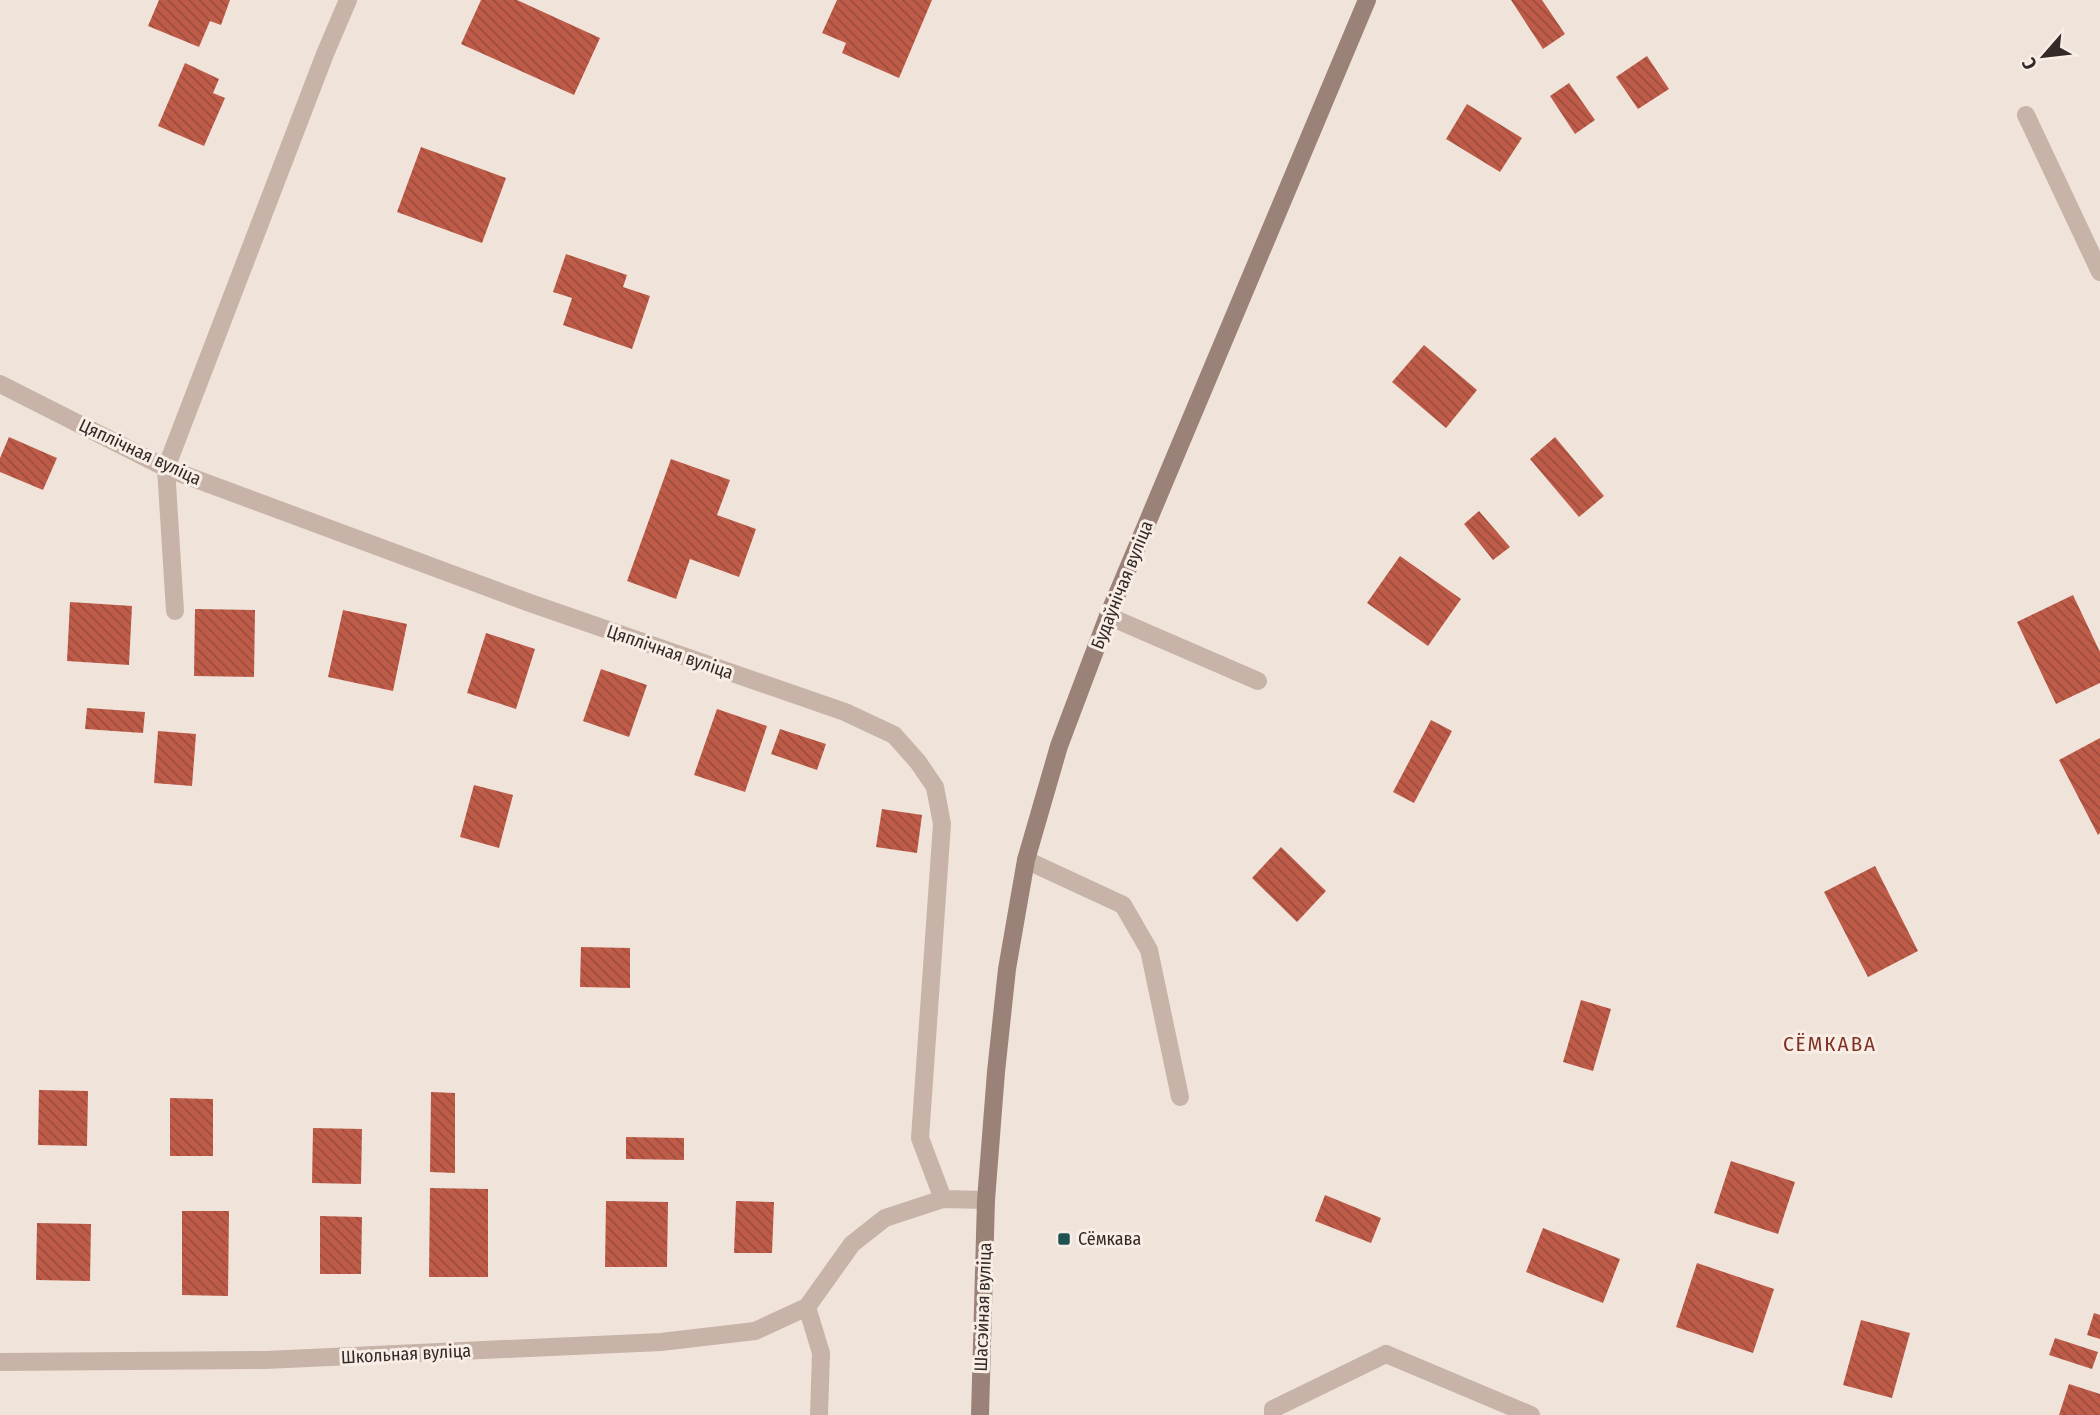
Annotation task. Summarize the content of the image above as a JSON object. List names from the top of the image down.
{
  "streets": {
    "main road": ["Будаўнічая вуліца", "Шасэйная вуліца"],
    "street": ["Цяплічная вуліца", "Школьная вуліца"]
  },
  "crossings": [
    ["Цяплічная вуліца", "Школьная вуліца"],
    ["Будаўнічая вуліца", "Шасэйная вуліца"],
    ["Будаўнічая вуліца", "Школьная вуліца"],
    ["Шасэйная вуліца", "Школьная вуліца"]
  ],
  "districts": ["СЁМКАВА"],
  "places": {
    "transit": ["Сёмкава"]
  },
  "north": "bottom left"
}
